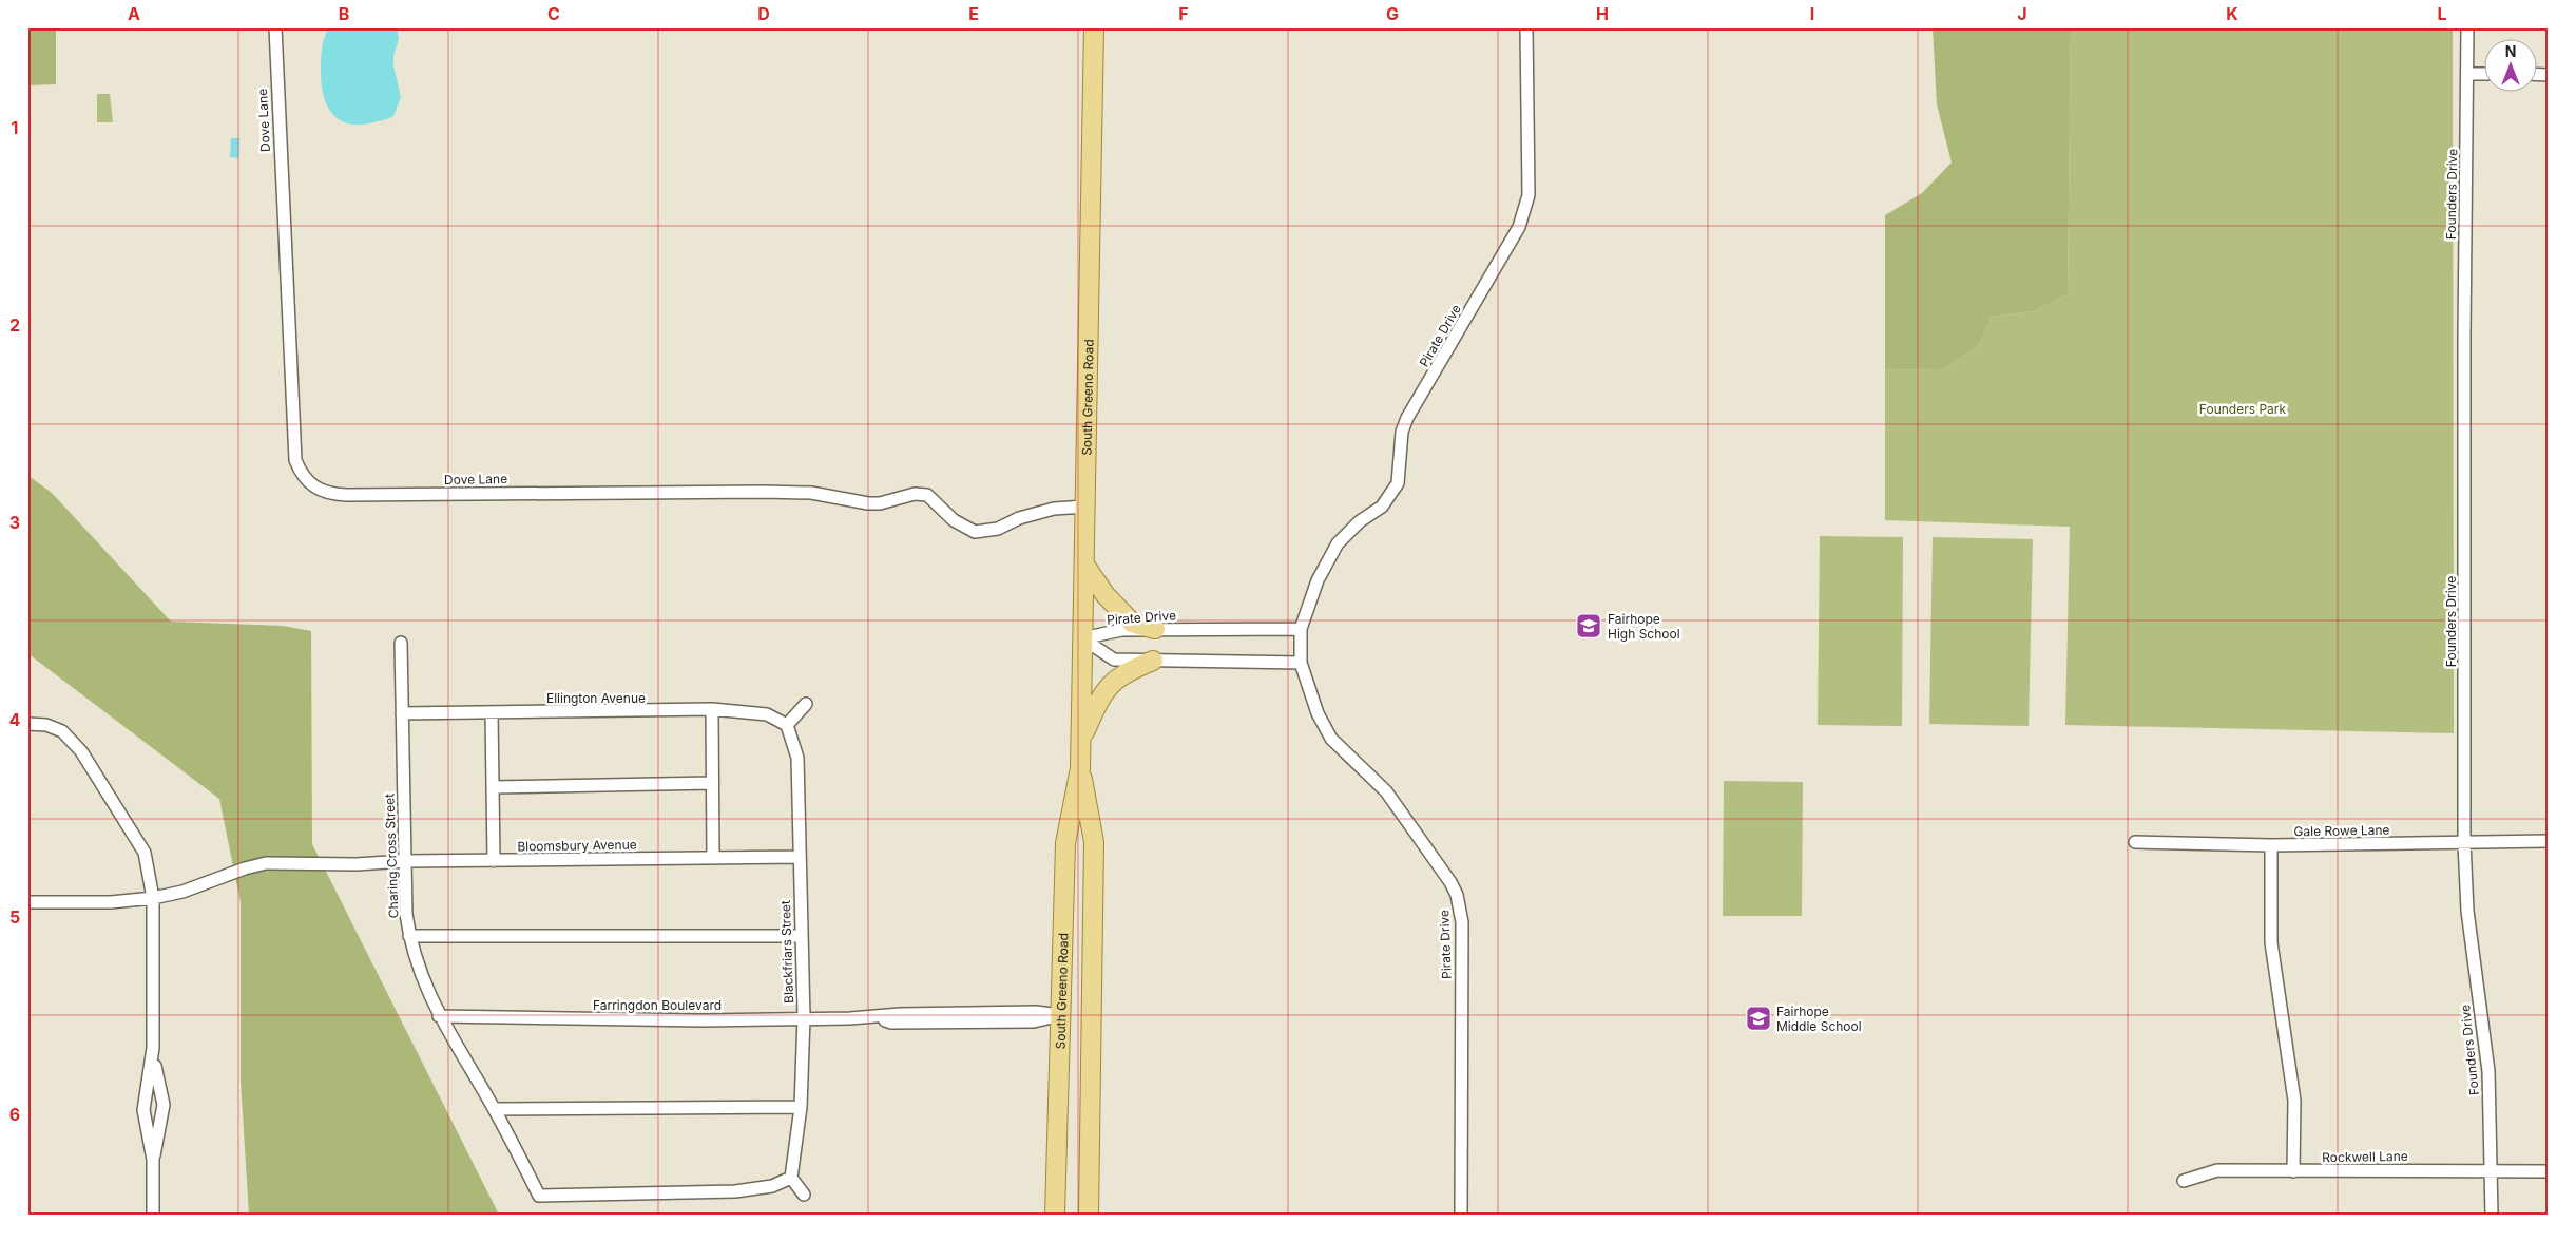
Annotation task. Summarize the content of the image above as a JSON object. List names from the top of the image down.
{
  "streets": {
    "main road": ["South Greeno Road"],
    "street": [
      "Dove Lane",
      "Founders Drive",
      "Pirate Drive",
      "Ellington Avenue",
      "Gale Rowe Lane",
      "Bloomsbury Avenue",
      "Charing Cross Street",
      "Blackfriars Street",
      "Farringdon Boulevard",
      "Rockwell Lane"
    ]
  },
  "crossings": [
    ["Dove Lane", "South Greeno Road"],
    ["Founders Drive", "Gale Rowe Lane"],
    ["Founders Drive", "Rockwell Lane"],
    ["Pirate Drive", "South Greeno Road"],
    ["South Greeno Road", "Farringdon Boulevard"],
    ["Ellington Avenue", "Charing Cross Street"],
    ["Ellington Avenue", "Blackfriars Street"],
    ["Bloomsbury Avenue", "Charing Cross Street"],
    ["Bloomsbury Avenue", "Blackfriars Street"],
    ["Charing Cross Street", "Blackfriars Street"],
    ["Charing Cross Street", "Farringdon Boulevard"],
    ["Blackfriars Street", "Farringdon Boulevard"]
  ],
  "parks": ["Founders Park"],
  "places": {
    "school or university": ["Fairhope High School", "Fairhope Middle School"]
  },
  "north": "top",
  "grid": {
    "columns": [
      "A",
      "B",
      "C",
      "D",
      "E",
      "F",
      "G",
      "H",
      "I",
      "J",
      "K",
      "L"
    ],
    "rows": [
      "1",
      "2",
      "3",
      "4",
      "5",
      "6"
    ]
  }
}
